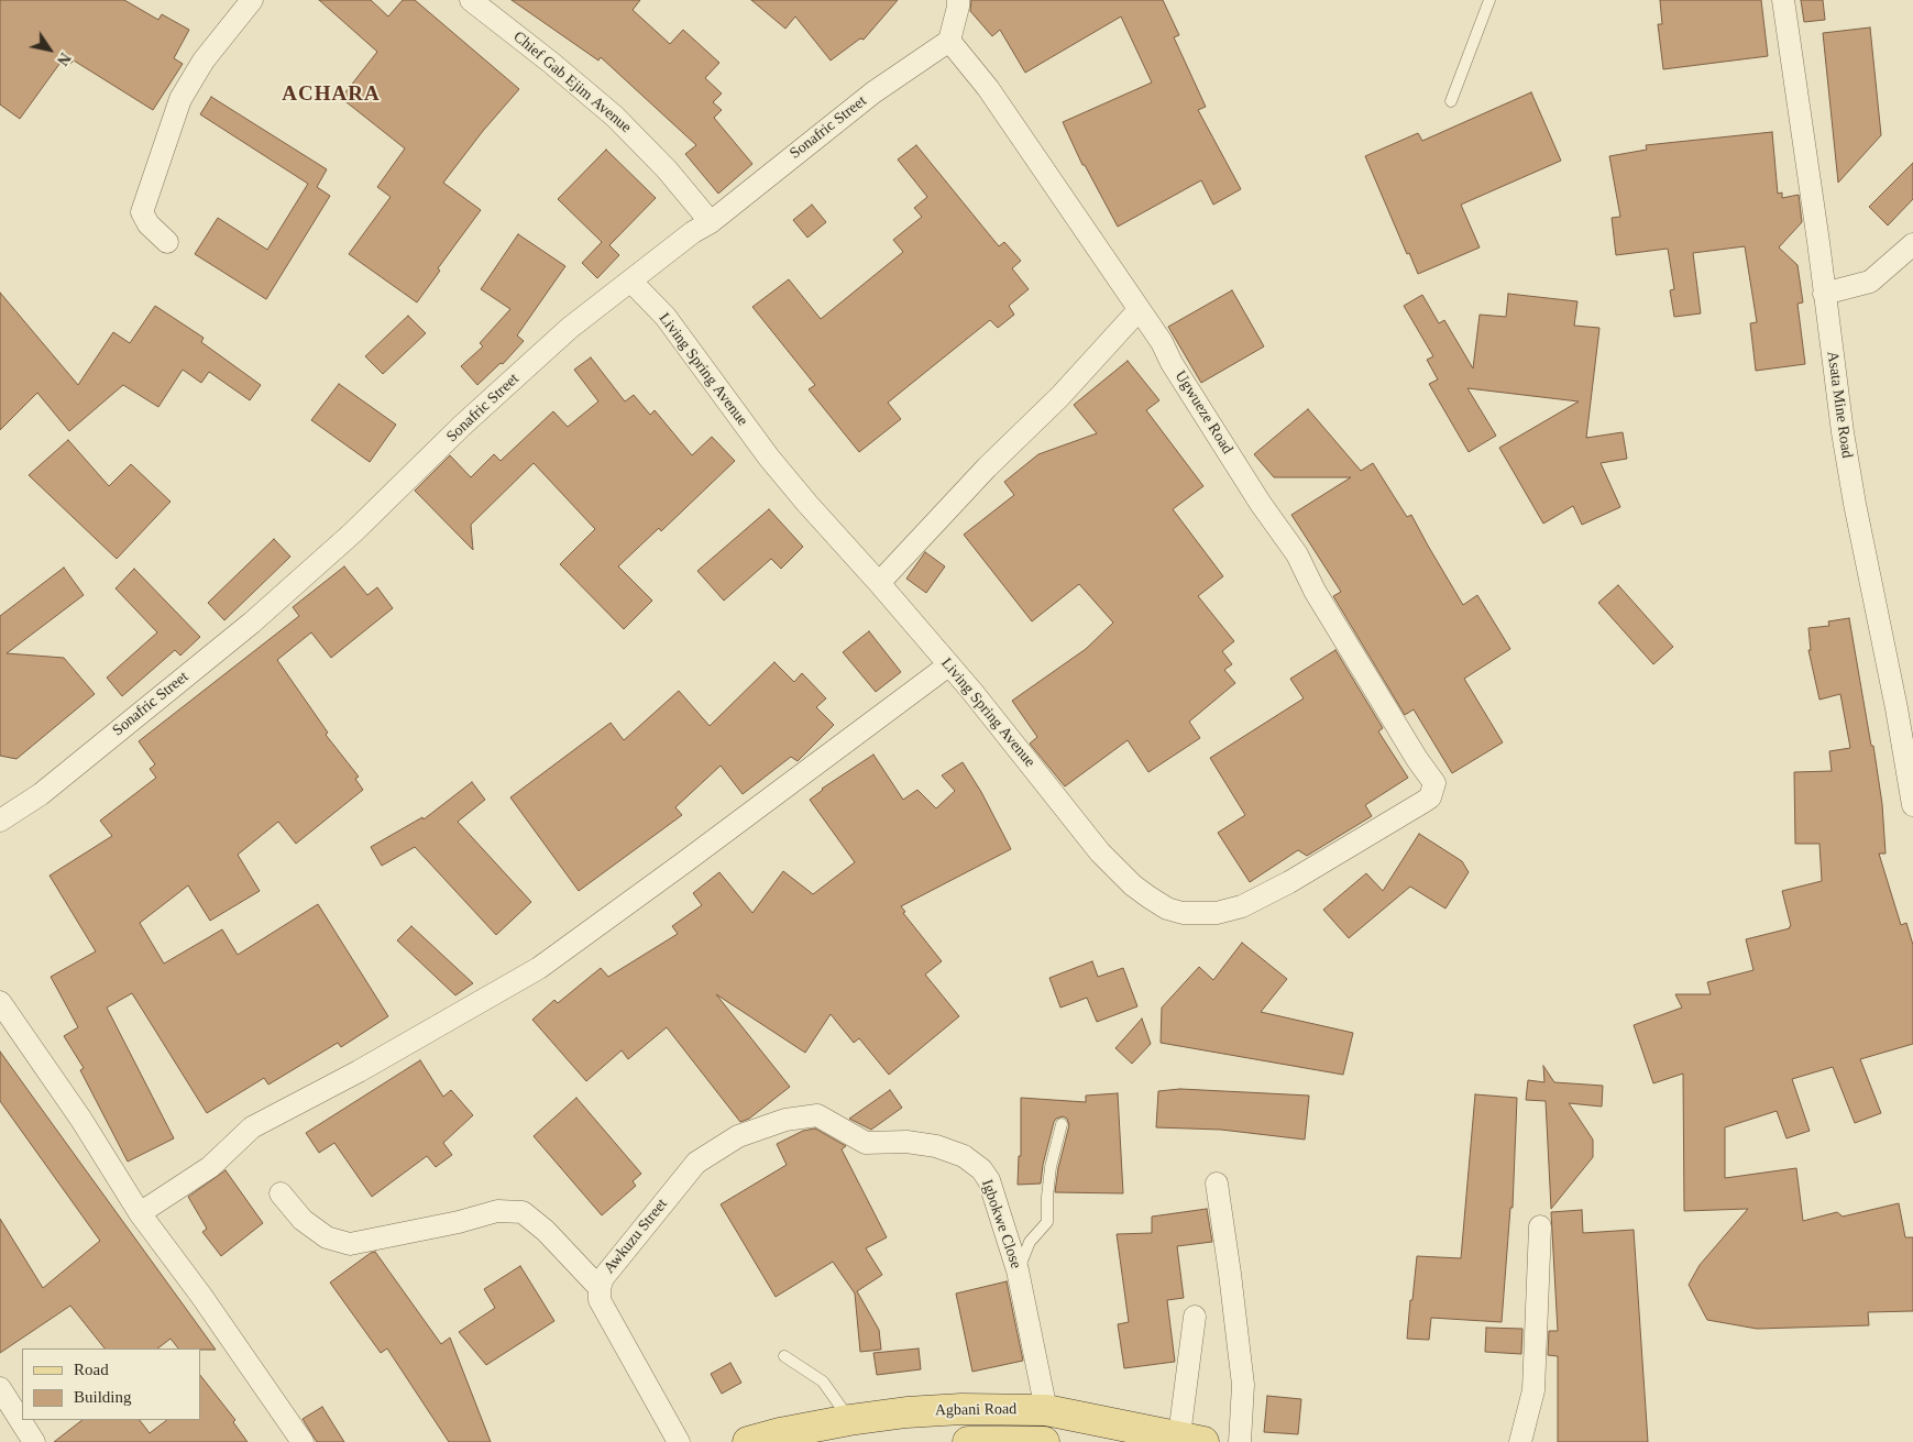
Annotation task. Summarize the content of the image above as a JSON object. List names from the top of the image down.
{
  "streets": {
    "main road": ["Agbani Road"],
    "street": [
      "Chief Gab Ejim Avenue",
      "Sonafric Street",
      "Living Spring Avenue",
      "Asata Mine Road",
      "Ugwueze Road",
      "Igbokwe Close",
      "Awkuzu Street"
    ]
  },
  "crossings": [
    ["Chief Gab Ejim Avenue", "Sonafric Street"],
    ["Sonafric Street", "Living Spring Avenue"],
    ["Sonafric Street", "Ugwueze Road"],
    ["Living Spring Avenue", "Ugwueze Road"],
    ["Igbokwe Close", "Awkuzu Street"],
    ["Igbokwe Close", "Agbani Road"]
  ],
  "districts": ["ACHARA"],
  "legend": ["Road", "Building"],
  "north": "bottom right"
}
